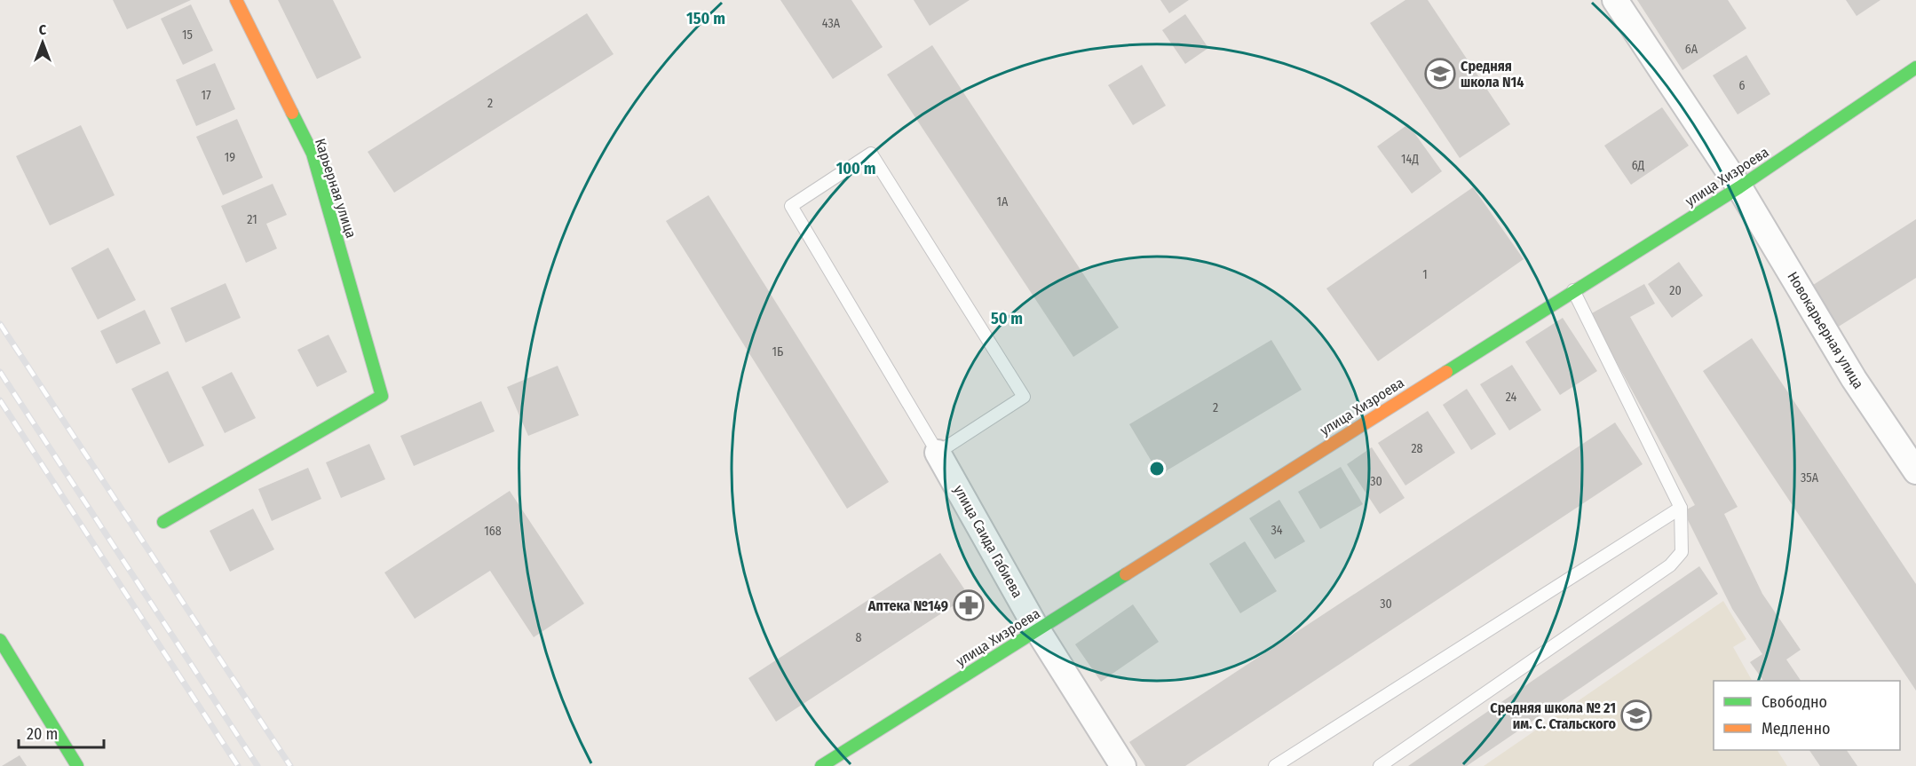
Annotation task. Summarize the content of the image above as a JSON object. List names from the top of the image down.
{
  "streets": {
    "street": [
      "улица Хизроева",
      "Карьерная улица",
      "Новокарьерная улица",
      "улица Саида Габиева"
    ]
  },
  "crossings": [
    ["улица Хизроева", "Новокарьерная улица"],
    ["улица Хизроева", "улица Саида Габиева"]
  ],
  "places": {
    "school or university": ["Средняя школа N14", "Средняя школа № 21 им. С. Стальского"],
    "pharmacy": ["Аптека №149"]
  },
  "house_numbers": [
    "43А",
    "15",
    "6А",
    "6",
    "17",
    "2",
    "19",
    "14Д",
    "6Д",
    "1А",
    "21",
    "1",
    "20",
    "1Б",
    "24",
    "2",
    "28",
    "35А",
    "30",
    "34",
    "168",
    "30",
    "8"
  ],
  "legend": ["Свободно", "Медленно"],
  "scale_bar": "20 m",
  "north": "top",
  "rings": ["150 m", "100 m", "50 m"]
}
